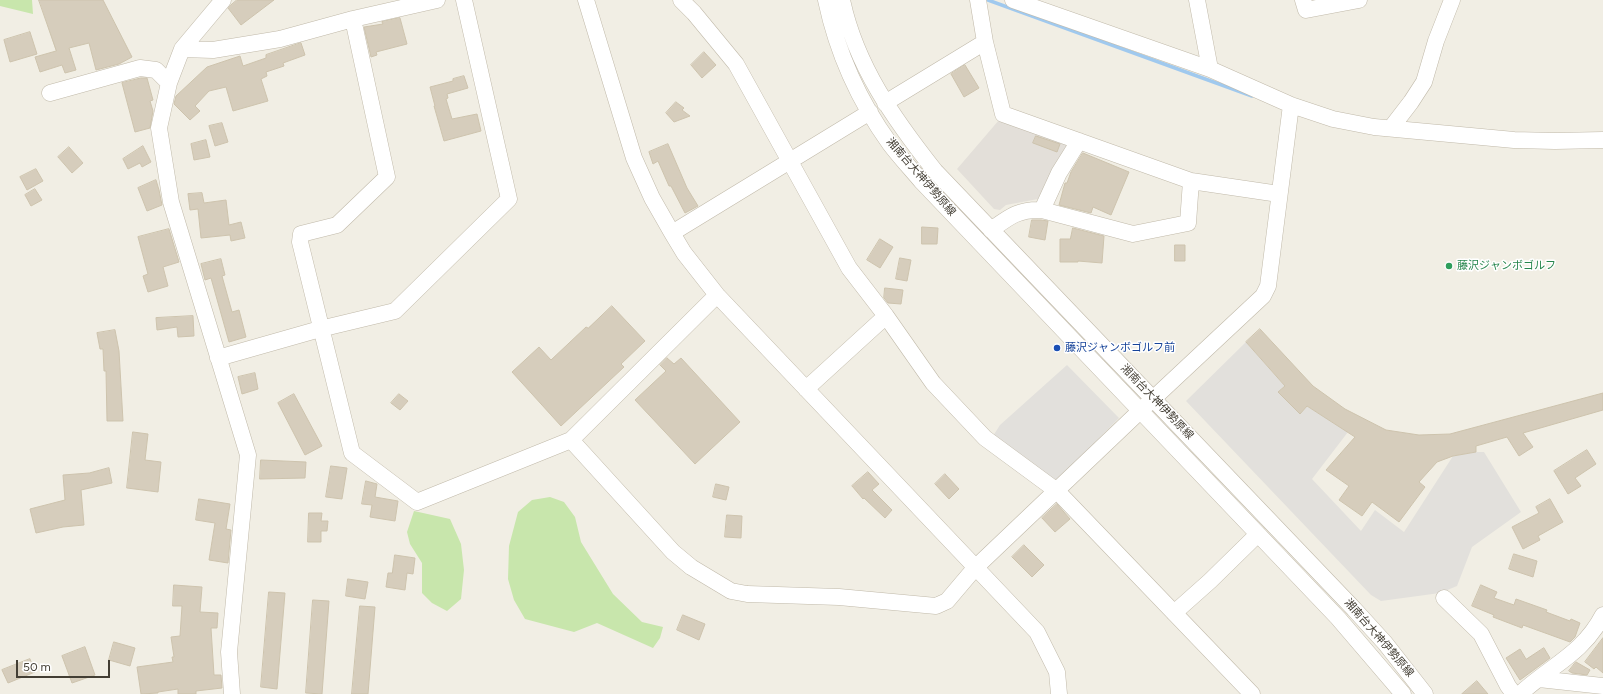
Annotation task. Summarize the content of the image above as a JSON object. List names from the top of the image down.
{
  "streets": {
    "street": ["湘南台大神伊勢原線"]
  },
  "places": ["藤沢ジャンボゴルフ", "藤沢ジャンボゴルフ前"],
  "scale_bar": "50 m"
}
